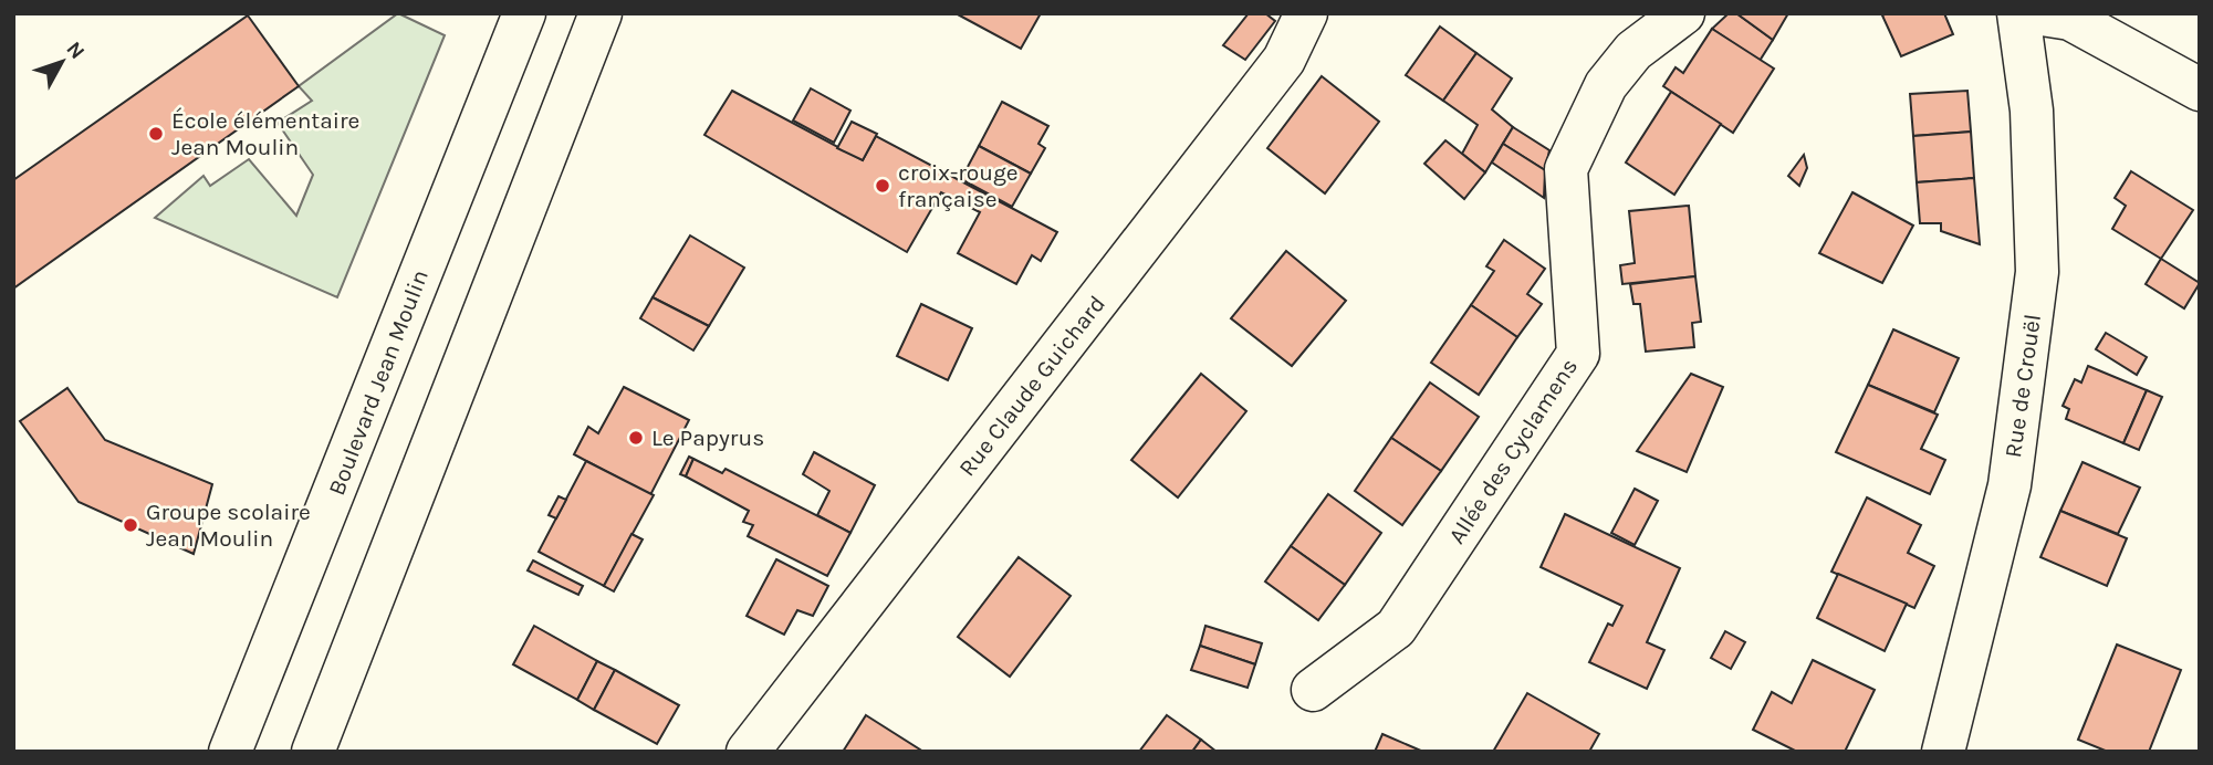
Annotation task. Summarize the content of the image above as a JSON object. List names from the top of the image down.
{
  "streets": {
    "street": [
      "Boulevard Jean Moulin",
      "Rue Claude Guichard",
      "Rue de Crouël",
      "Allée des Cyclamens"
    ]
  },
  "places": [
    "École élémentaire Jean Moulin",
    "croix-rouge française",
    "Le Papyrus",
    "Groupe scolaire Jean Moulin"
  ],
  "north": "top right"
}
